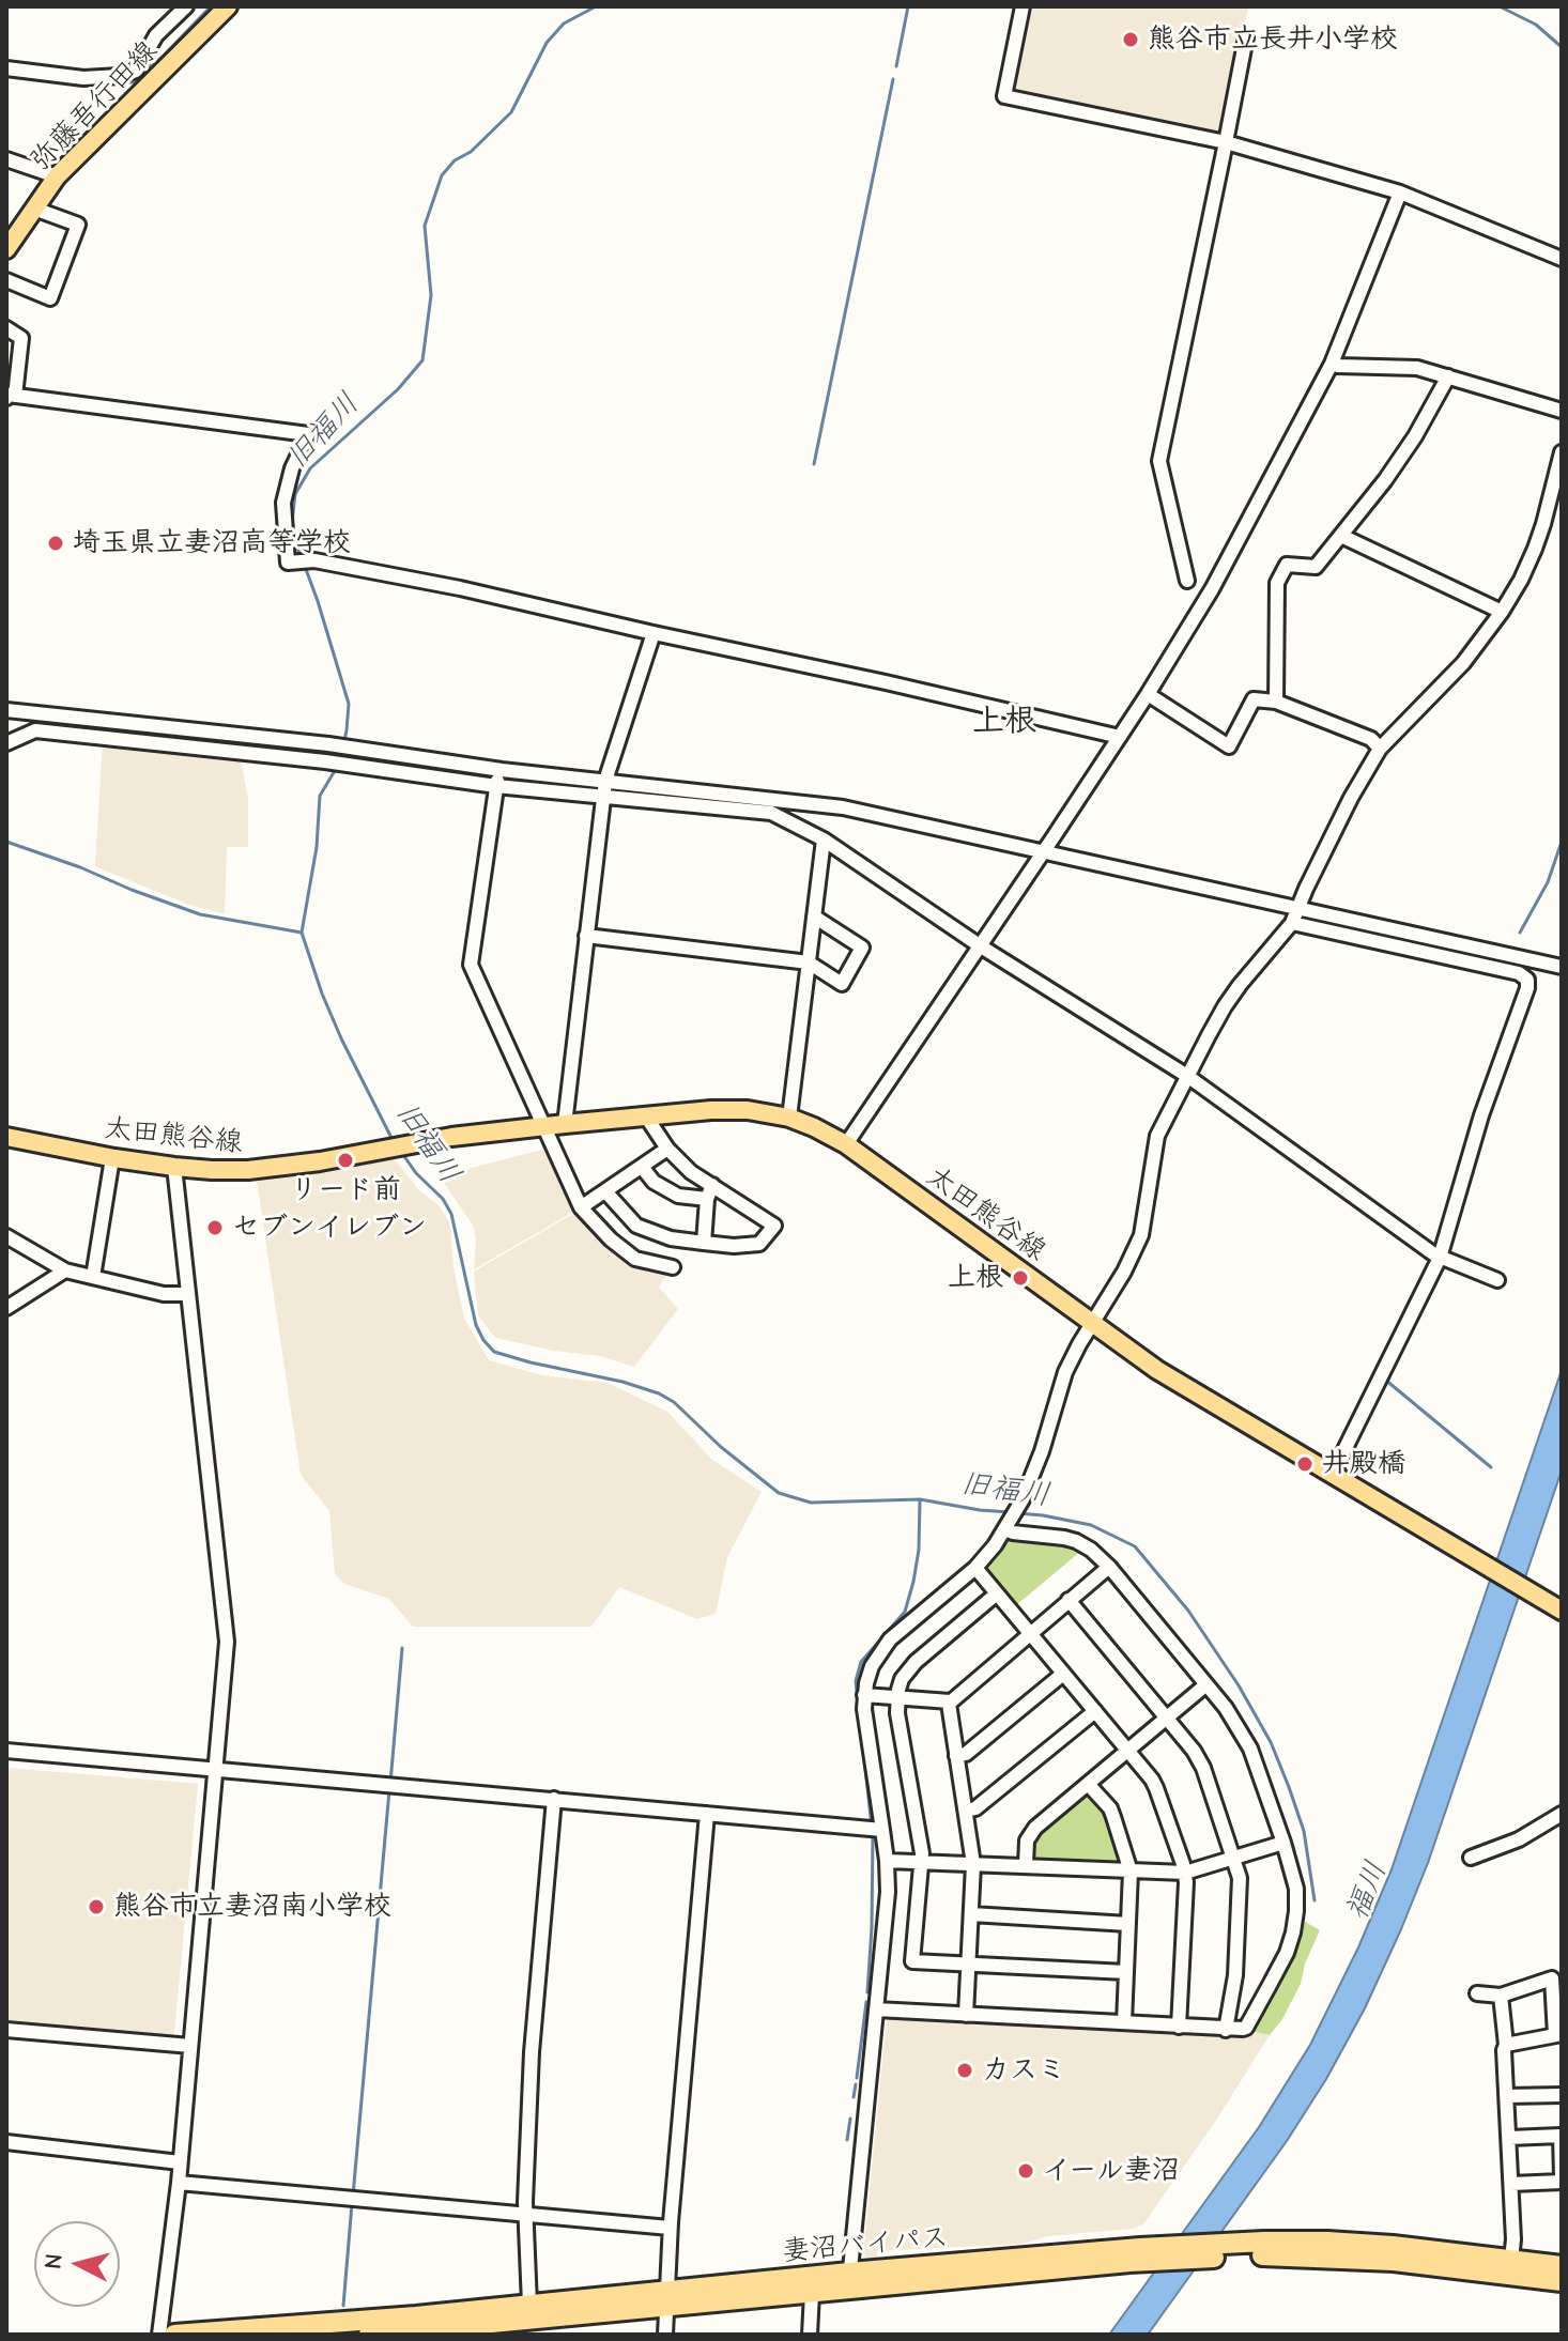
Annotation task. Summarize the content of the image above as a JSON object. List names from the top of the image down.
{
  "streets": {
    "highway": ["妻沼バイパス"],
    "main road": ["弥藤吾行田線", "太田熊谷線"]
  },
  "districts": ["上根"],
  "water": ["旧福川", "福川"],
  "places": [
    "熊谷市立長井小学校",
    "埼玉県立妻沼高等学校",
    "リード前",
    "セブンイレブン",
    "上根",
    "井殿橋",
    "熊谷市立妻沼南小学校",
    "カスミ",
    "イール妻沼"
  ],
  "north": "left"
}
